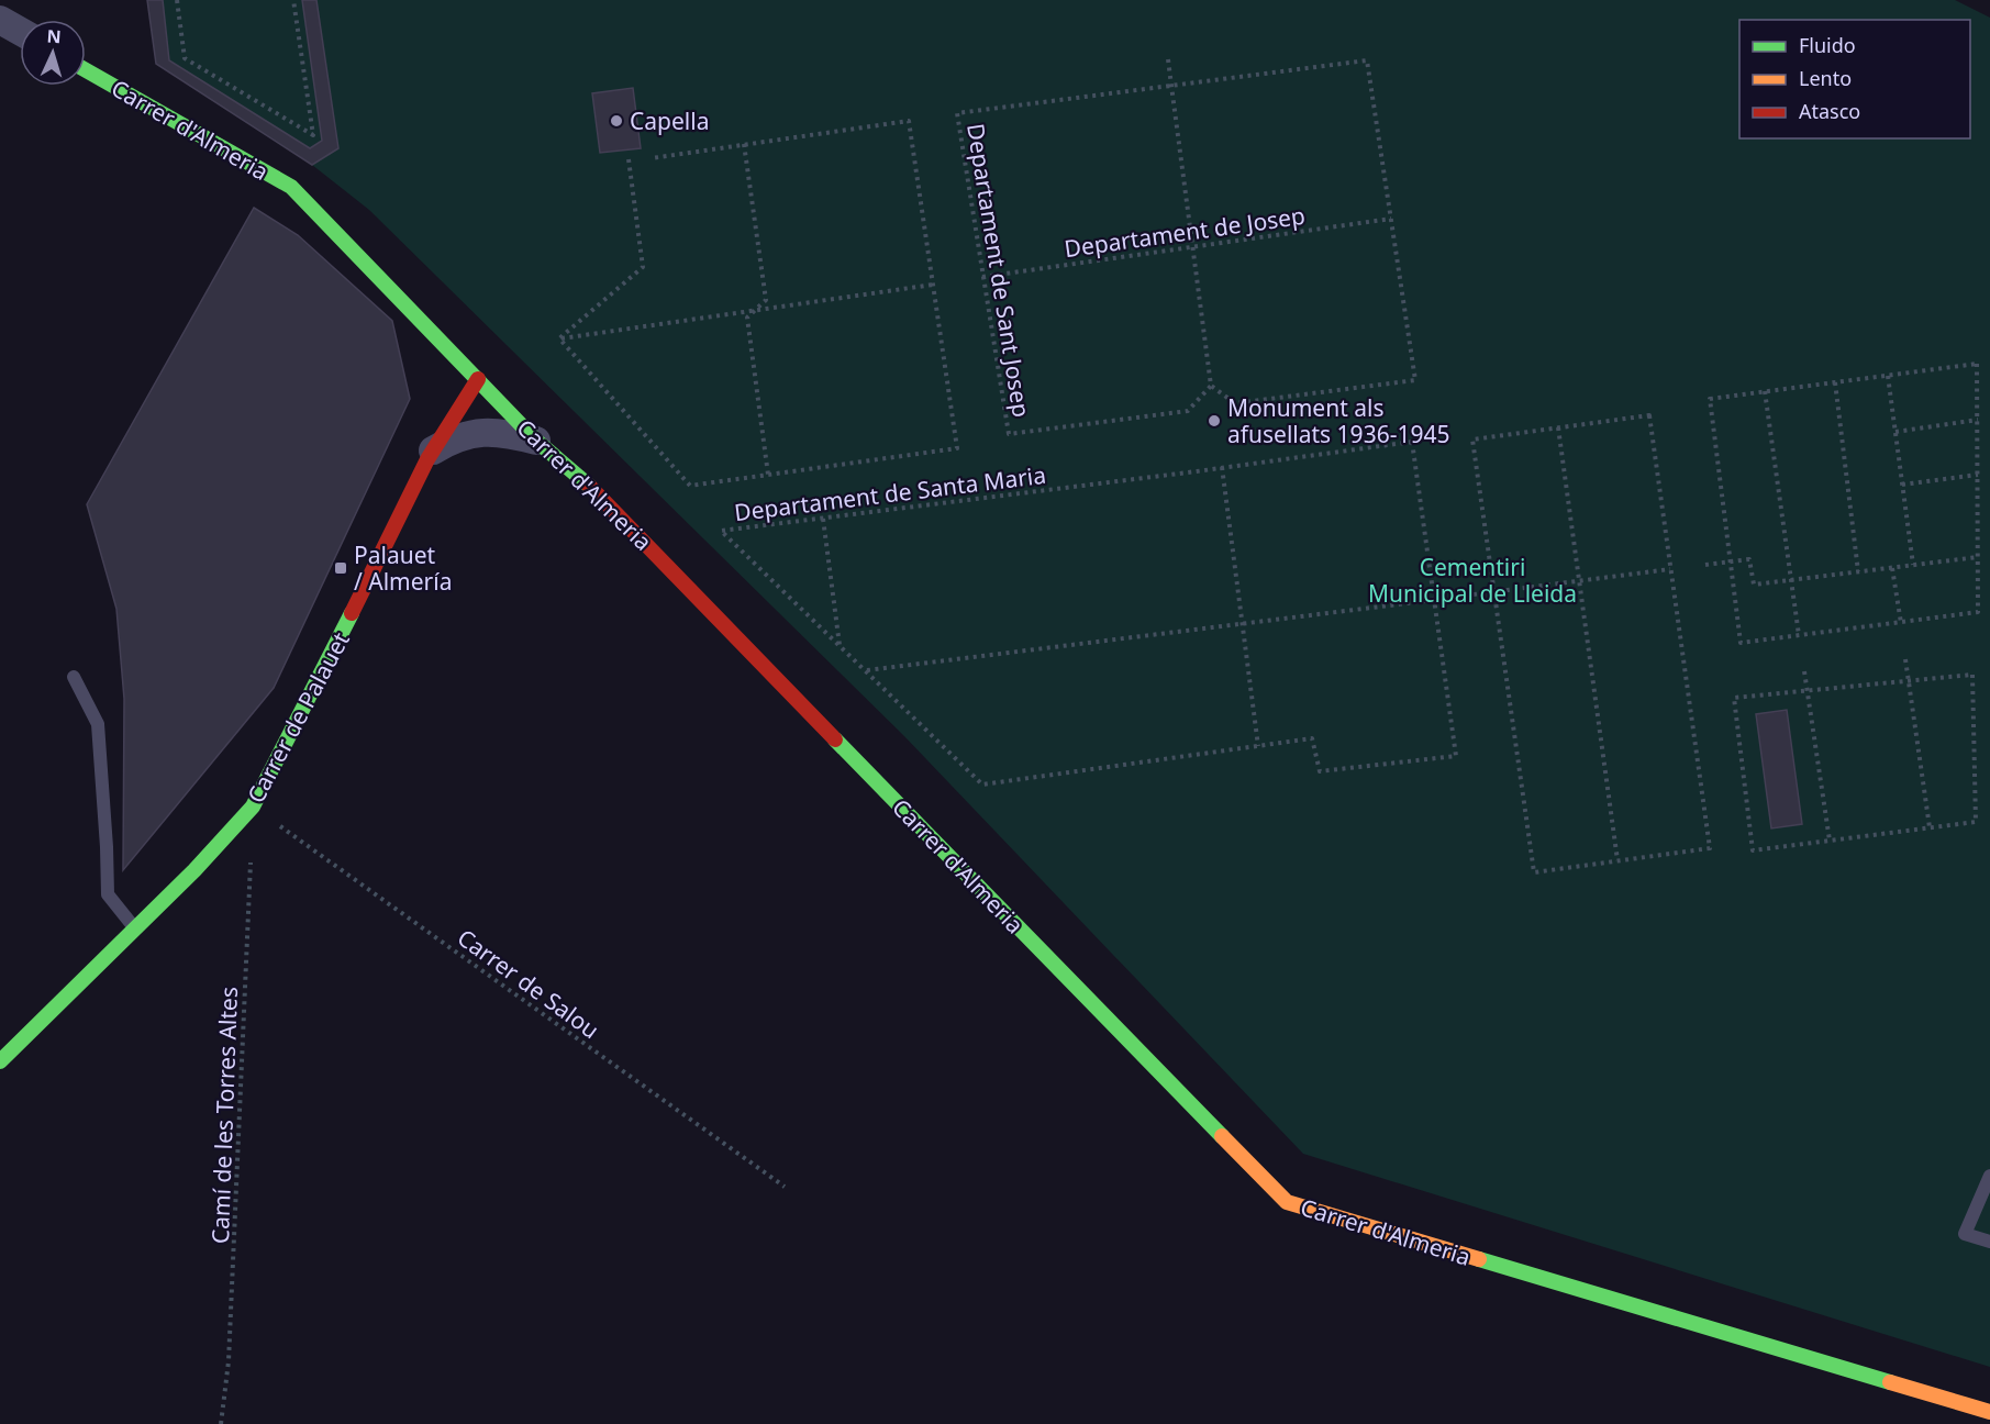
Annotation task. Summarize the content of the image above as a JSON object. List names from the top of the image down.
{
  "streets": {
    "street": ["Carrer d'Almeria", "Carrer de Palauet"],
    "path": [
      "Departament de Josep",
      "Departament de Sant Josep",
      "Departament de Santa Maria",
      "Carrer de Salou",
      "Camí de les Torres Altes"
    ]
  },
  "crossings": [
    ["Carrer d'Almeria", "Carrer de Palauet"],
    ["Departament de Josep", "Departament de Sant Josep"],
    ["Carrer de Palauet", "Carrer de Salou"]
  ],
  "parks": ["Cementiri Municipal de Lleida"],
  "places": {
    "other": ["Capella", "Monument als afusellats 1936-1945"],
    "transit": ["Palauet / Almería"]
  },
  "legend": ["Fluido", "Lento", "Atasco"],
  "north": "top"
}
